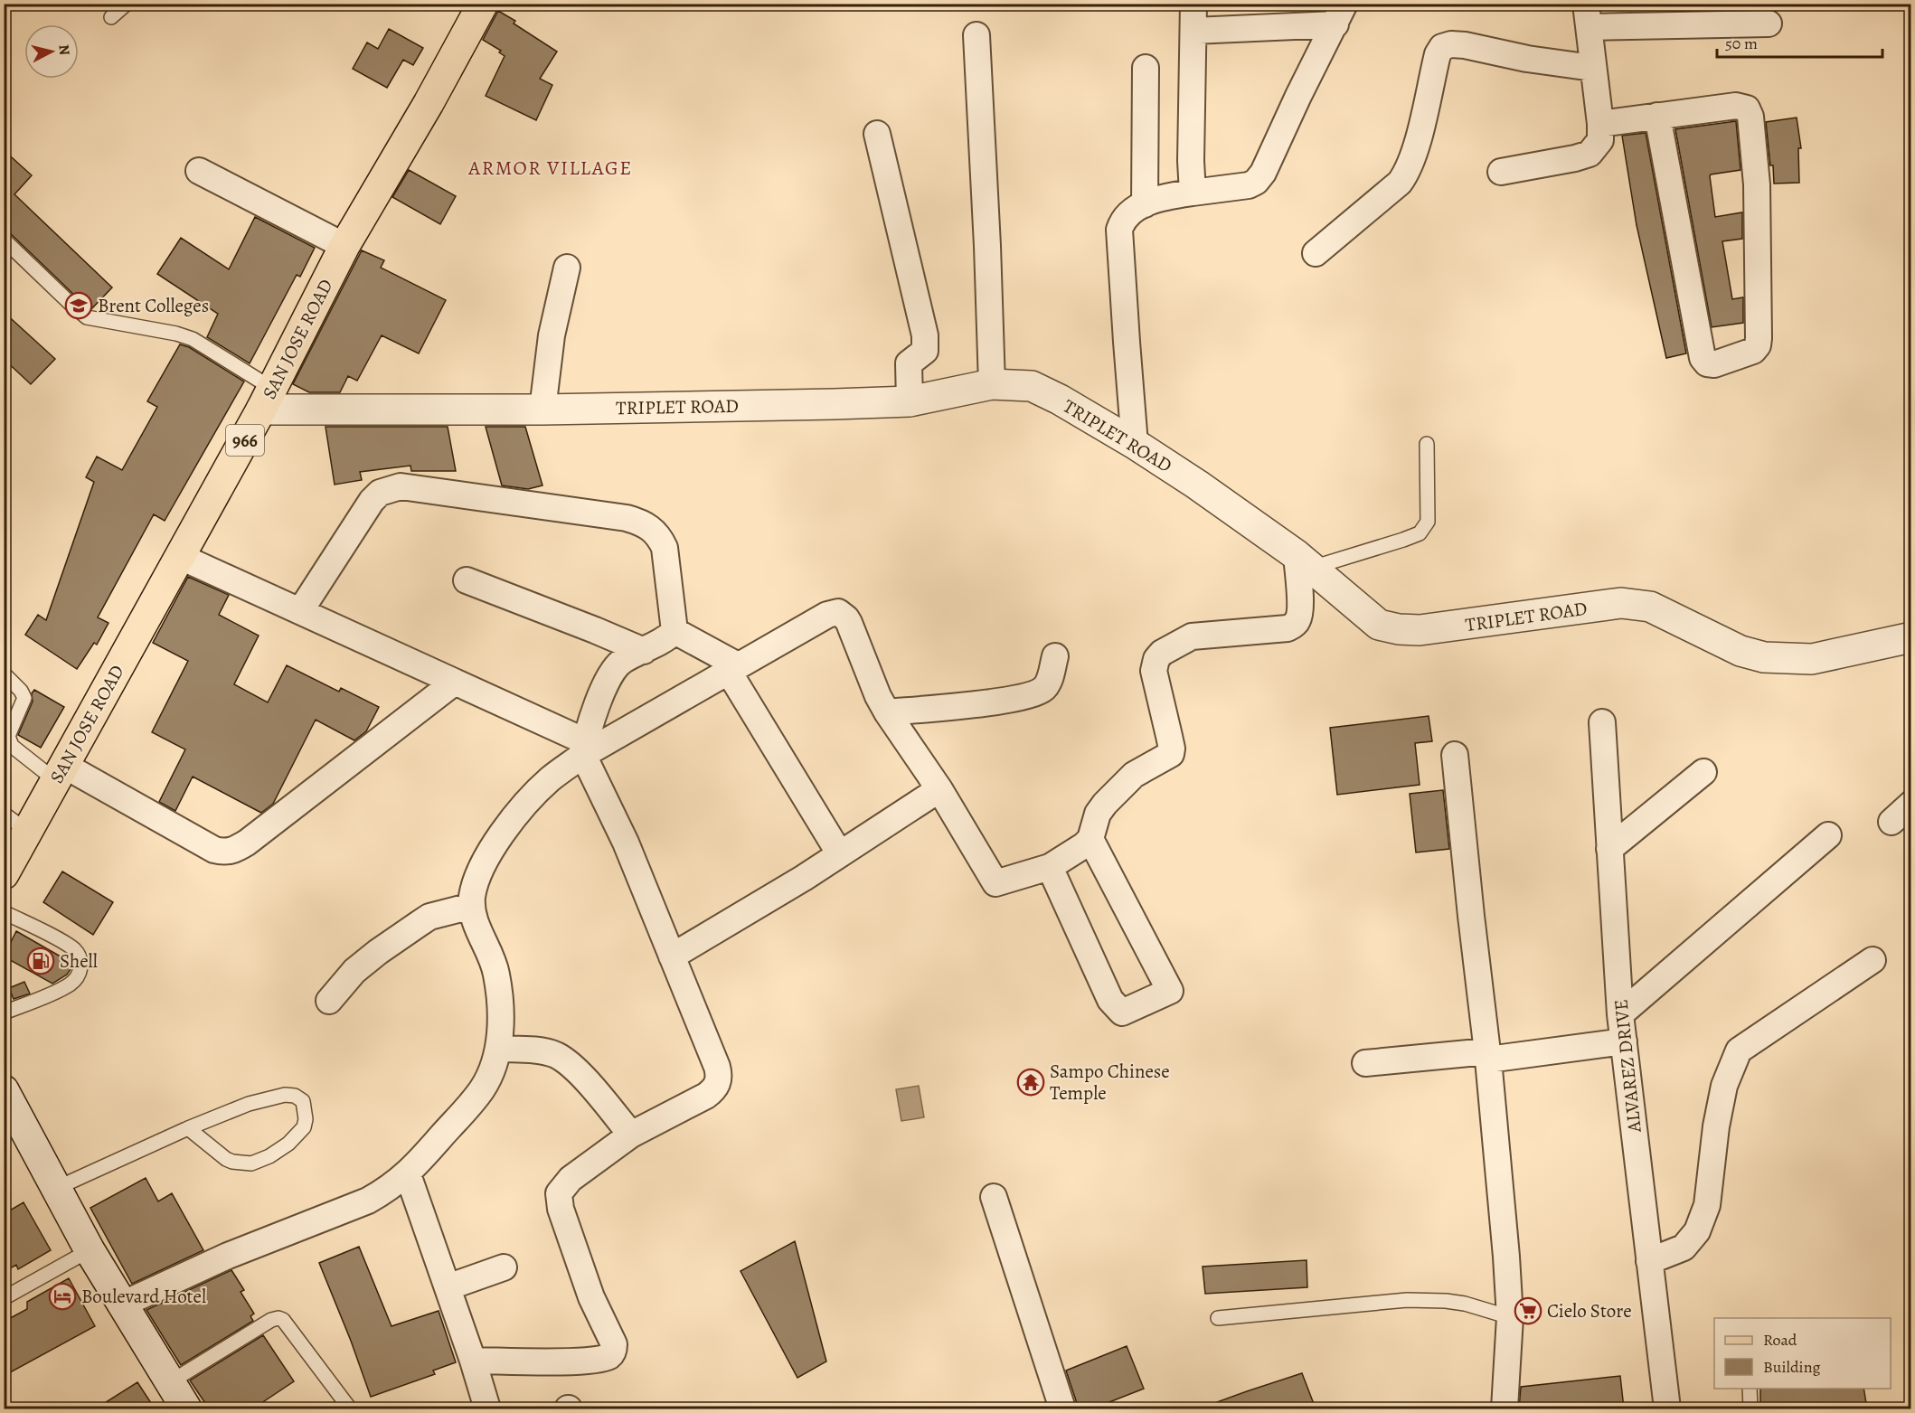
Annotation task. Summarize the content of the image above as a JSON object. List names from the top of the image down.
{
  "streets": {
    "main road": ["SAN JOSE ROAD", "966"],
    "street": ["TRIPLET ROAD", "ALVAREZ DRIVE"]
  },
  "crossings": [
    ["SAN JOSE ROAD", "TRIPLET ROAD"]
  ],
  "districts": ["ARMOR VILLAGE"],
  "places": {
    "school or university": ["Brent Colleges"],
    "fuel station": ["Shell"],
    "temple": ["Sampo Chinese Temple"],
    "hotel": ["Boulevard Hotel"],
    "supermarket": ["Cielo Store"]
  },
  "legend": ["Road", "Building"],
  "scale_bar": "50 m",
  "north": "right"
}
